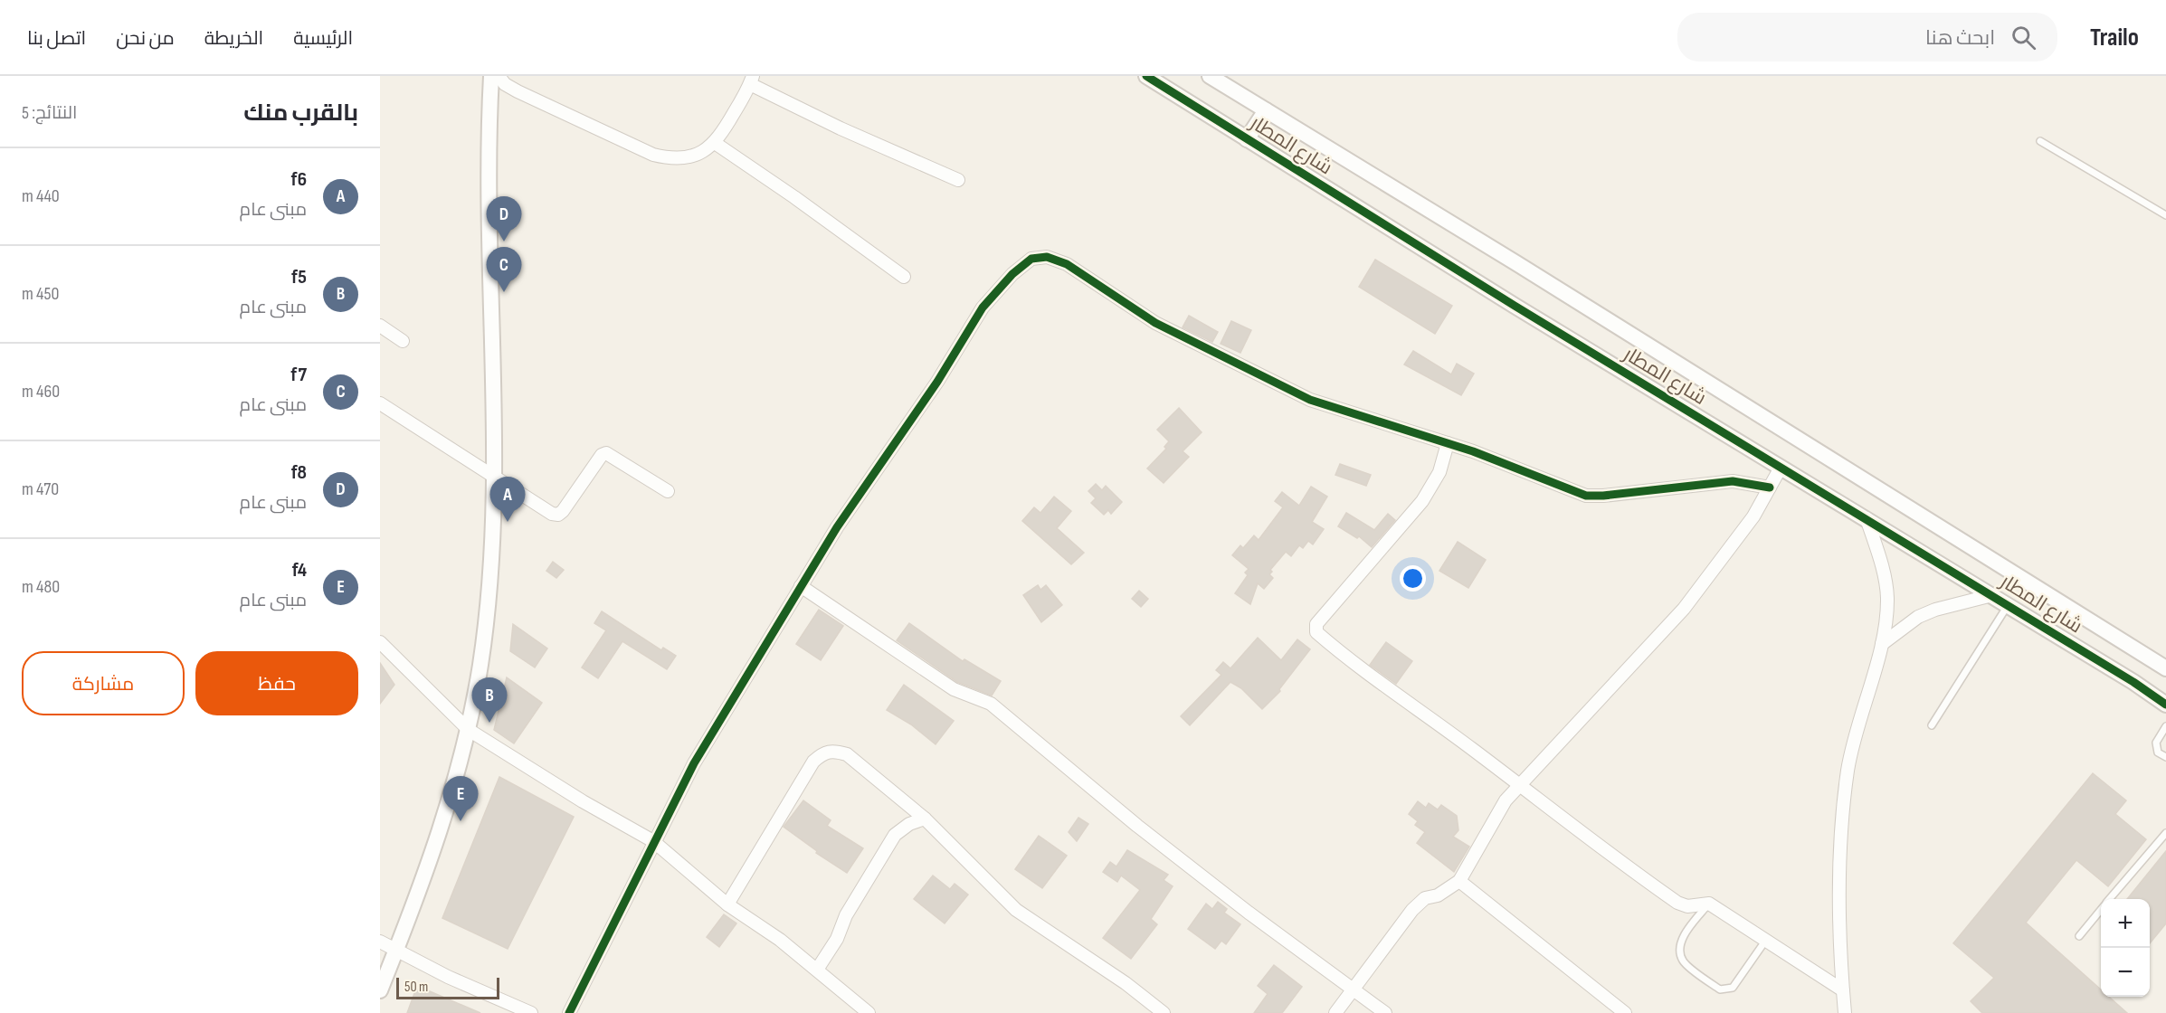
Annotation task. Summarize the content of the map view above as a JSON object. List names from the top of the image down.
{
  "streets": {
    "street": ["شارع المطار"]
  },
  "scale_bar": "50 m",
  "page": {
    "header": "Trailo",
    "search": "ابحث هنا",
    "nav": [
      "الرئيسية",
      "الخريطة",
      "من نحن",
      "اتصل بنا"
    ],
    "heading": ["بالقرب منك", "النتائج: 5"],
    "list": [
      {
        "mark": "A",
        "name": "f6",
        "note": "مبنى عام",
        "value": "440 m"
      },
      {
        "mark": "B",
        "name": "f5",
        "note": "مبنى عام",
        "value": "450 m"
      },
      {
        "mark": "C",
        "name": "f7",
        "note": "مبنى عام",
        "value": "460 m"
      },
      {
        "mark": "D",
        "name": "f8",
        "note": "مبنى عام",
        "value": "470 m"
      },
      {
        "mark": "E",
        "name": "f4",
        "note": "مبنى عام",
        "value": "480 m"
      }
    ],
    "pins": [
      "D",
      "C",
      "A",
      "B",
      "E"
    ],
    "buttons": ["حفظ", "مشاركة"],
    "map_buttons": ["+", "−"],
    "scale": "50 m"
  }
}
